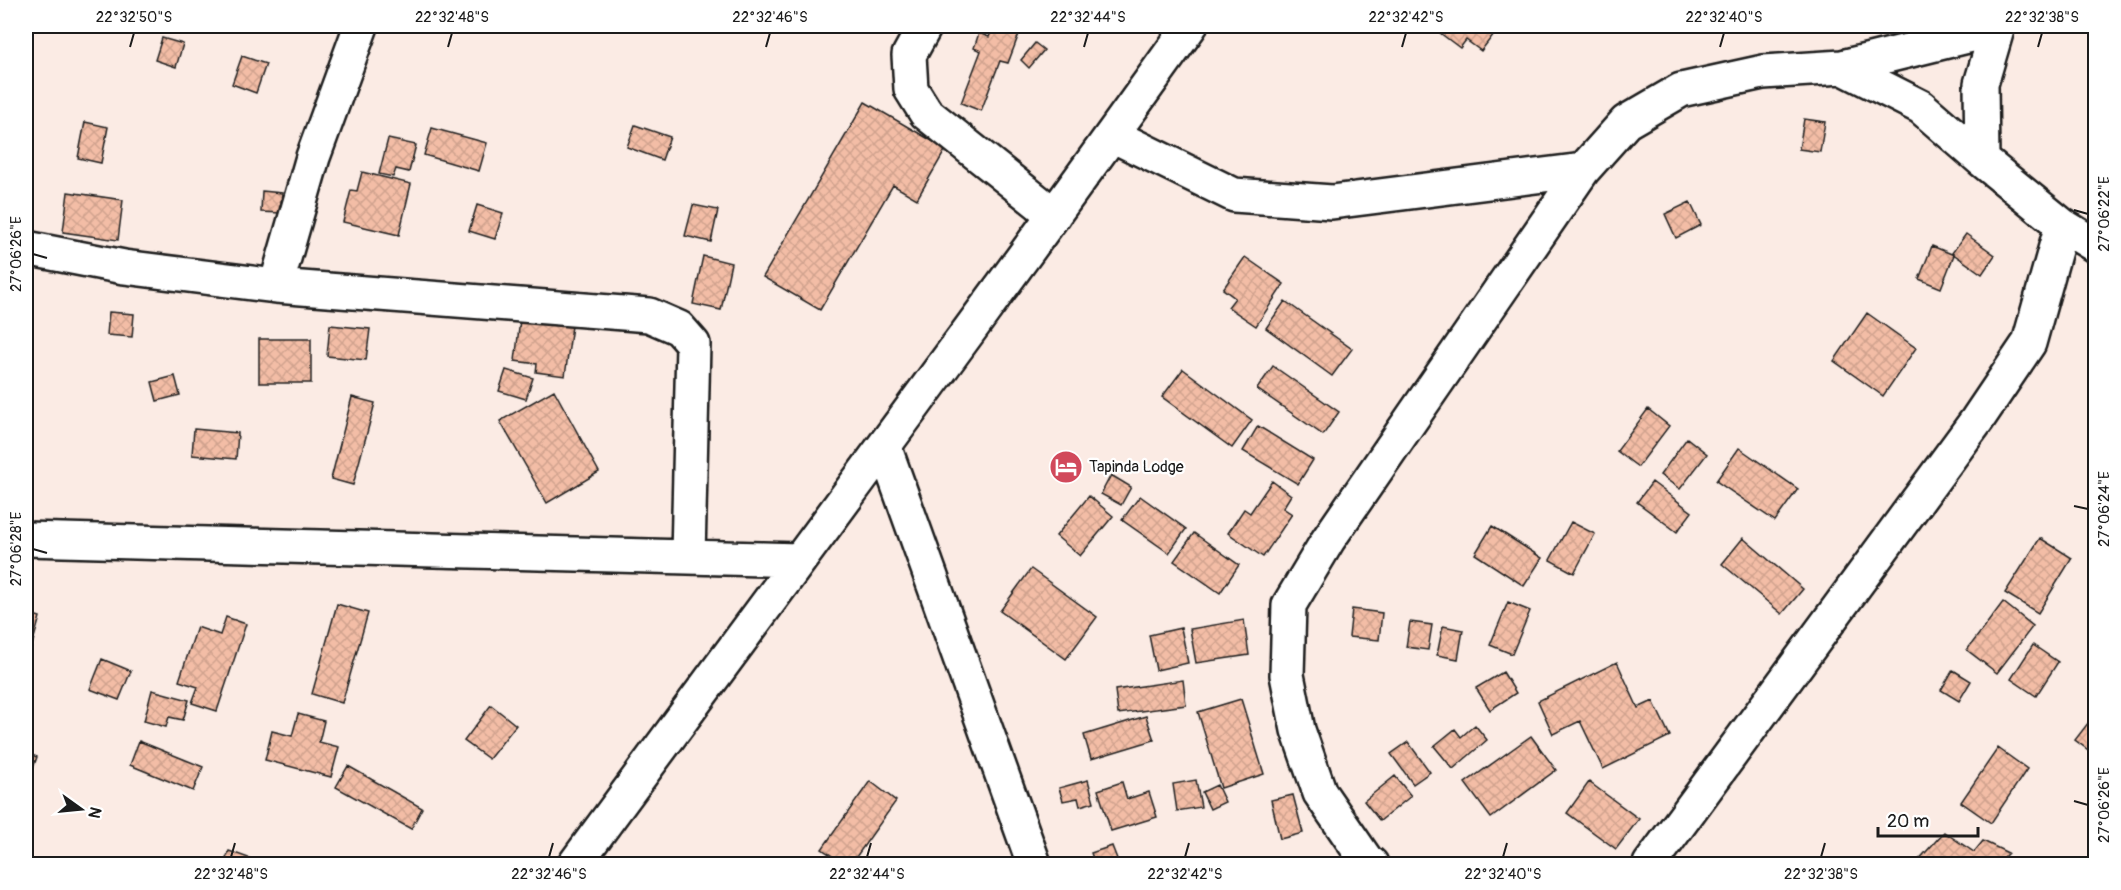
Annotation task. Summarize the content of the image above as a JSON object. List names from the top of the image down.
{
  "places": {
    "hotel": ["Tapinda Lodge"]
  },
  "scale_bar": "20 m",
  "north": "right",
  "coordinates": [
    "22°32'50\"S",
    "22°32'48\"S",
    "22°32'46\"S",
    "22°32'44\"S",
    "22°32'42\"S",
    "22°32'40\"S",
    "22°32'38\"S",
    "27°06'22\"E",
    "27°06'26\"E",
    "27°06'24\"E",
    "27°06'28\"E"
  ]
}
